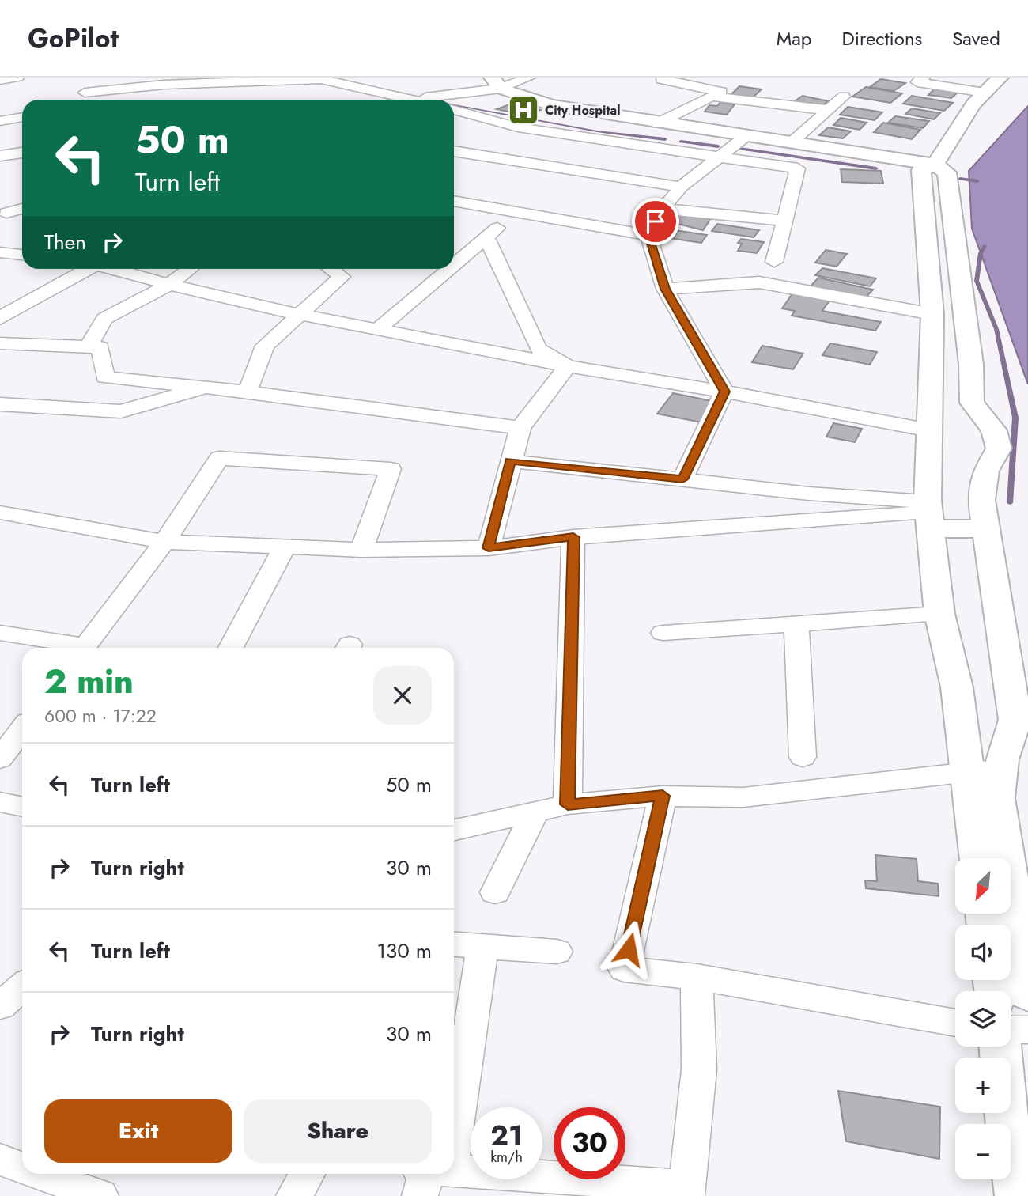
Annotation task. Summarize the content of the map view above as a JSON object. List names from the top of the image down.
{
  "places": {
    "hospital": ["City Hospital"]
  },
  "north": "bottom left",
  "page": {
    "header": "GoPilot",
    "nav": ["Map", "Directions", "Saved"],
    "turn": ["50 m", "Turn left"],
    "then": "Then",
    "heading": ["2 min", "600 m · 17:22"],
    "list": [
      {
        "name": "Turn left",
        "value": "50 m"
      },
      {
        "name": "Turn right",
        "value": "30 m"
      },
      {
        "name": "Turn left",
        "value": "130 m"
      },
      {
        "name": "Turn right",
        "value": "30 m"
      }
    ],
    "map_buttons": ["+", "−"],
    "buttons": ["Exit", "Share"],
    "speed": "21 km/h",
    "limit": "30"
  }
}
